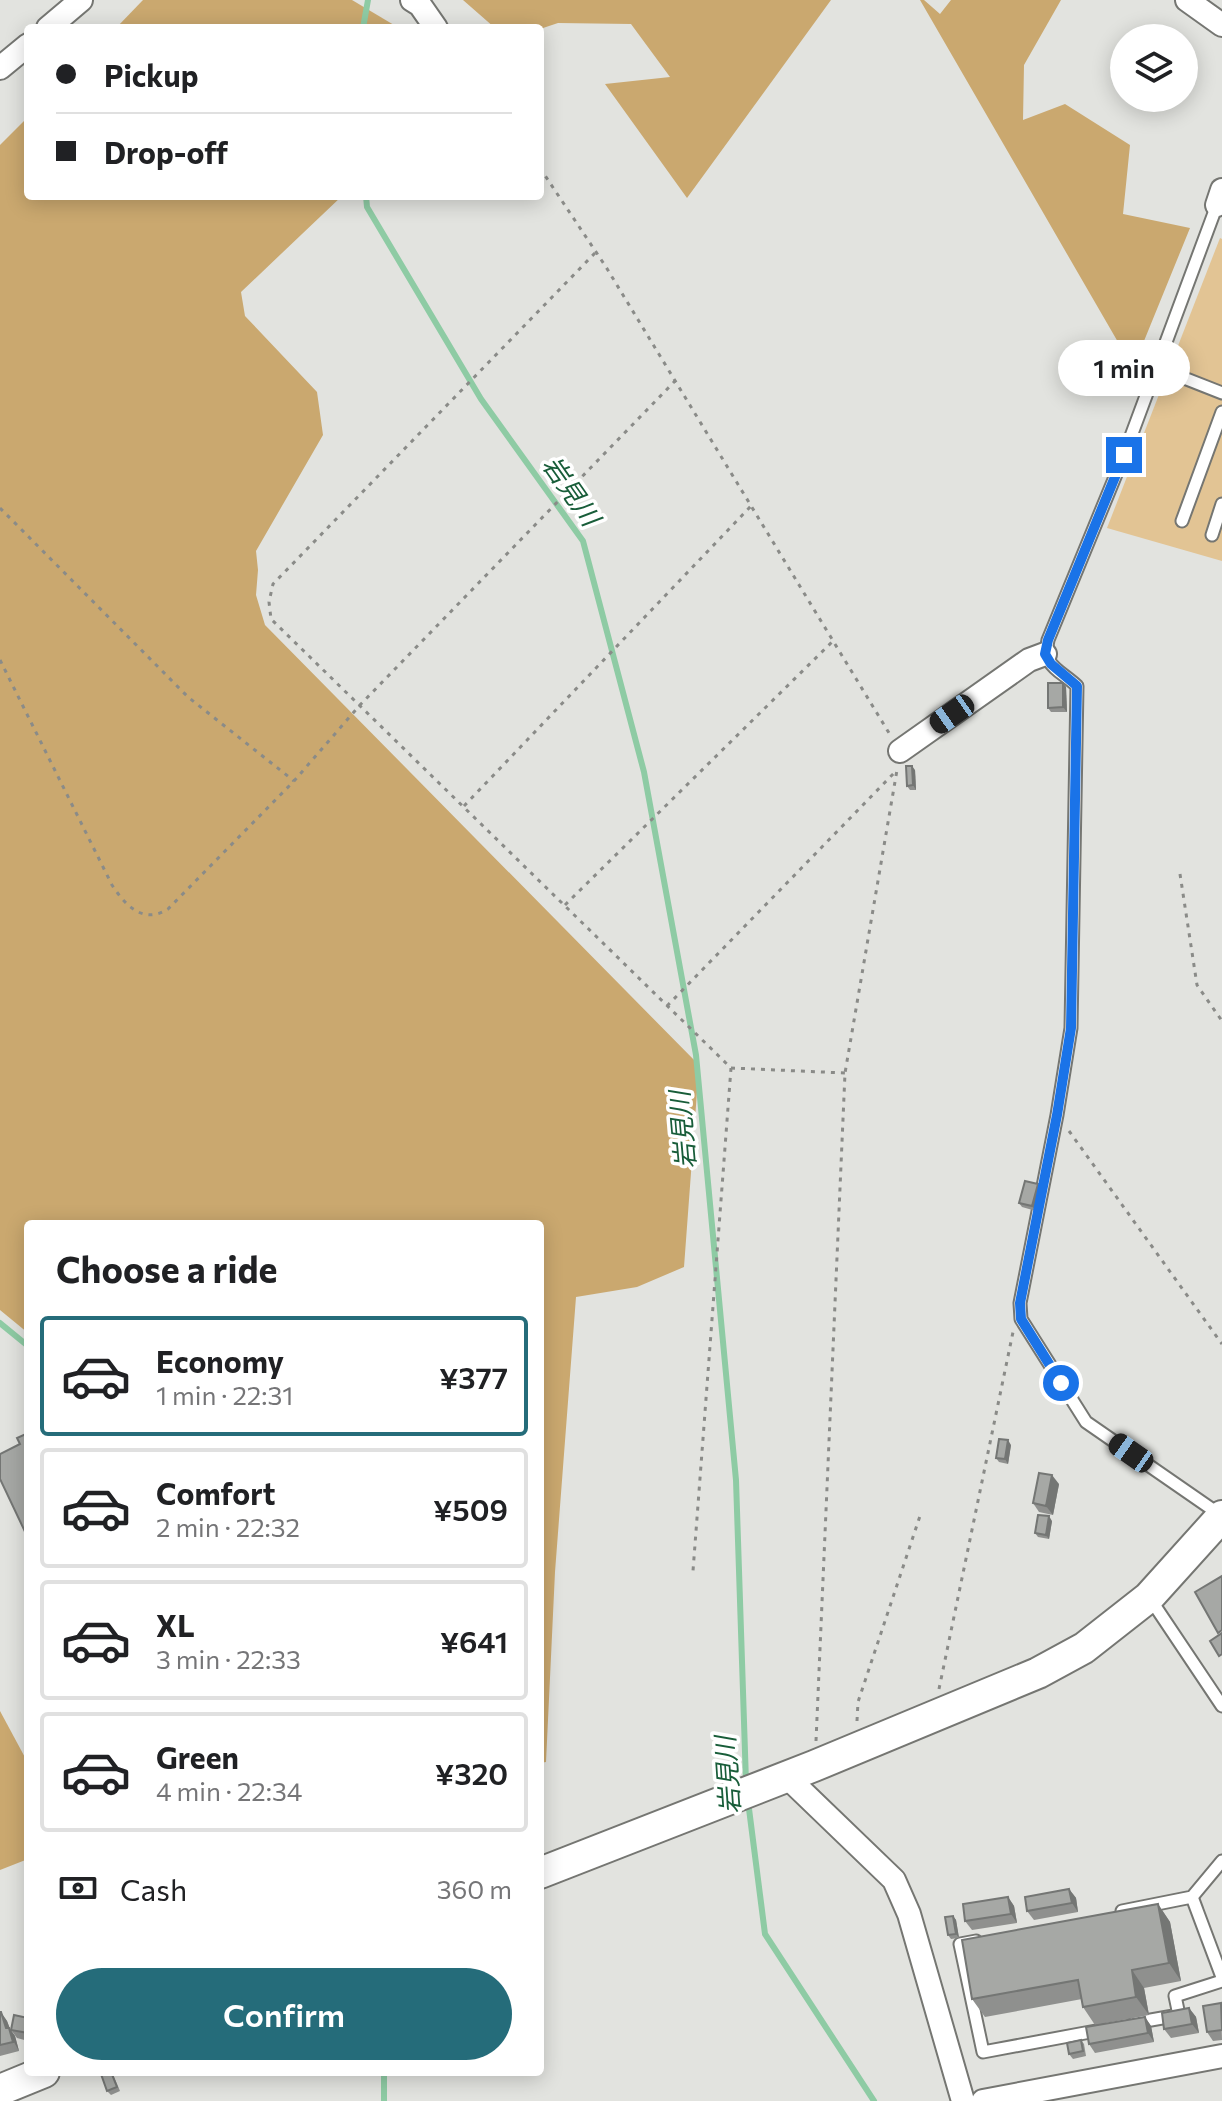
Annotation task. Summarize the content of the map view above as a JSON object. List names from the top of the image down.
{
  "water": ["岩見川"],
  "page": {
    "banner": ["Pickup", "Drop-off"],
    "bubble": "1 min",
    "heading": "Choose a ride",
    "list": [
      {
        "name": "Economy",
        "note": "1 min · 22:31",
        "value": "¥377"
      },
      {
        "name": "Comfort",
        "note": "2 min · 22:32",
        "value": "¥509"
      },
      {
        "name": "XL",
        "note": "3 min · 22:33",
        "value": "¥641"
      },
      {
        "name": "Green",
        "note": "4 min · 22:34",
        "value": "¥320"
      }
    ],
    "pay": ["Cash", "360 m"],
    "buttons": "Confirm"
  }
}
